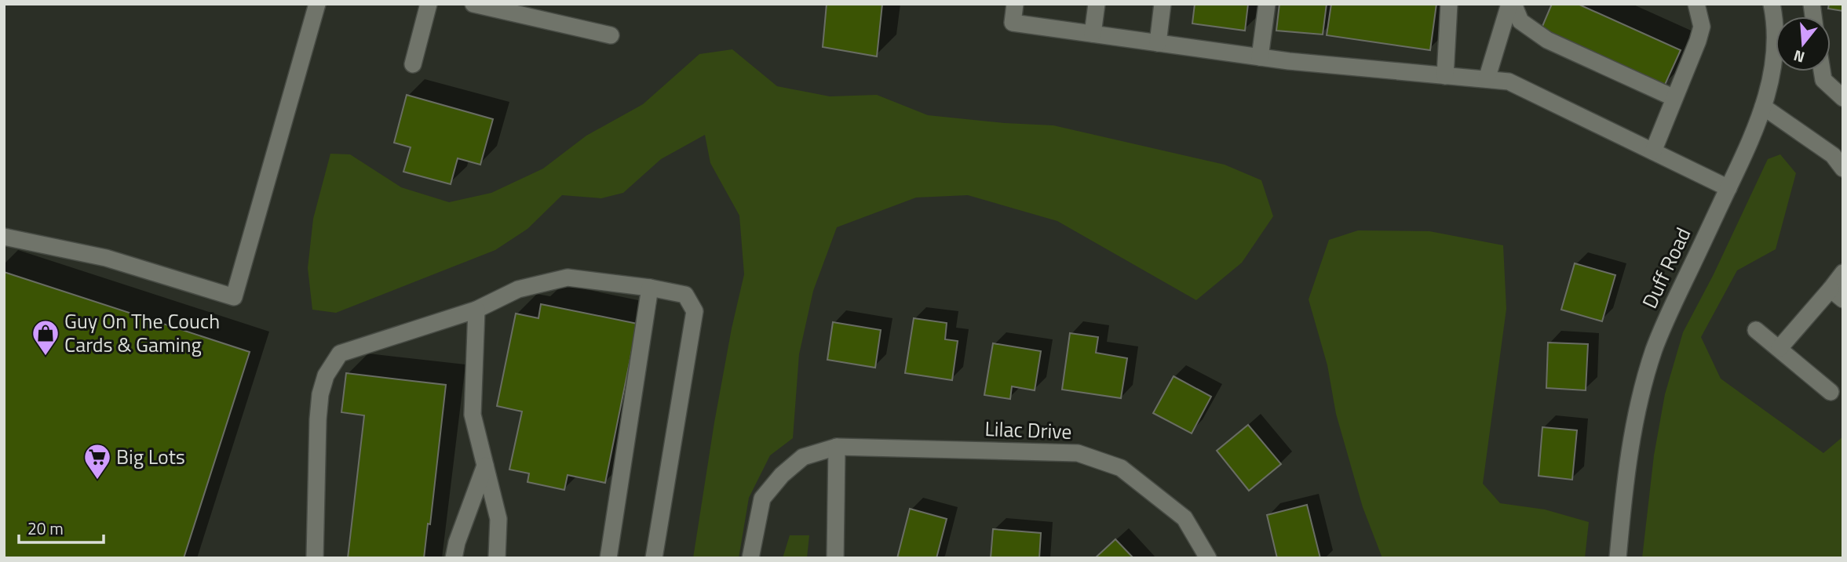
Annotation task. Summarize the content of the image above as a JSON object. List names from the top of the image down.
{
  "streets": {
    "street": ["Duff Road", "Lilac Drive"]
  },
  "places": {
    "shop": ["Guy On The Couch Cards & Gaming"],
    "supermarket": ["Big Lots"]
  },
  "scale_bar": "20 m",
  "north": "bottom"
}
